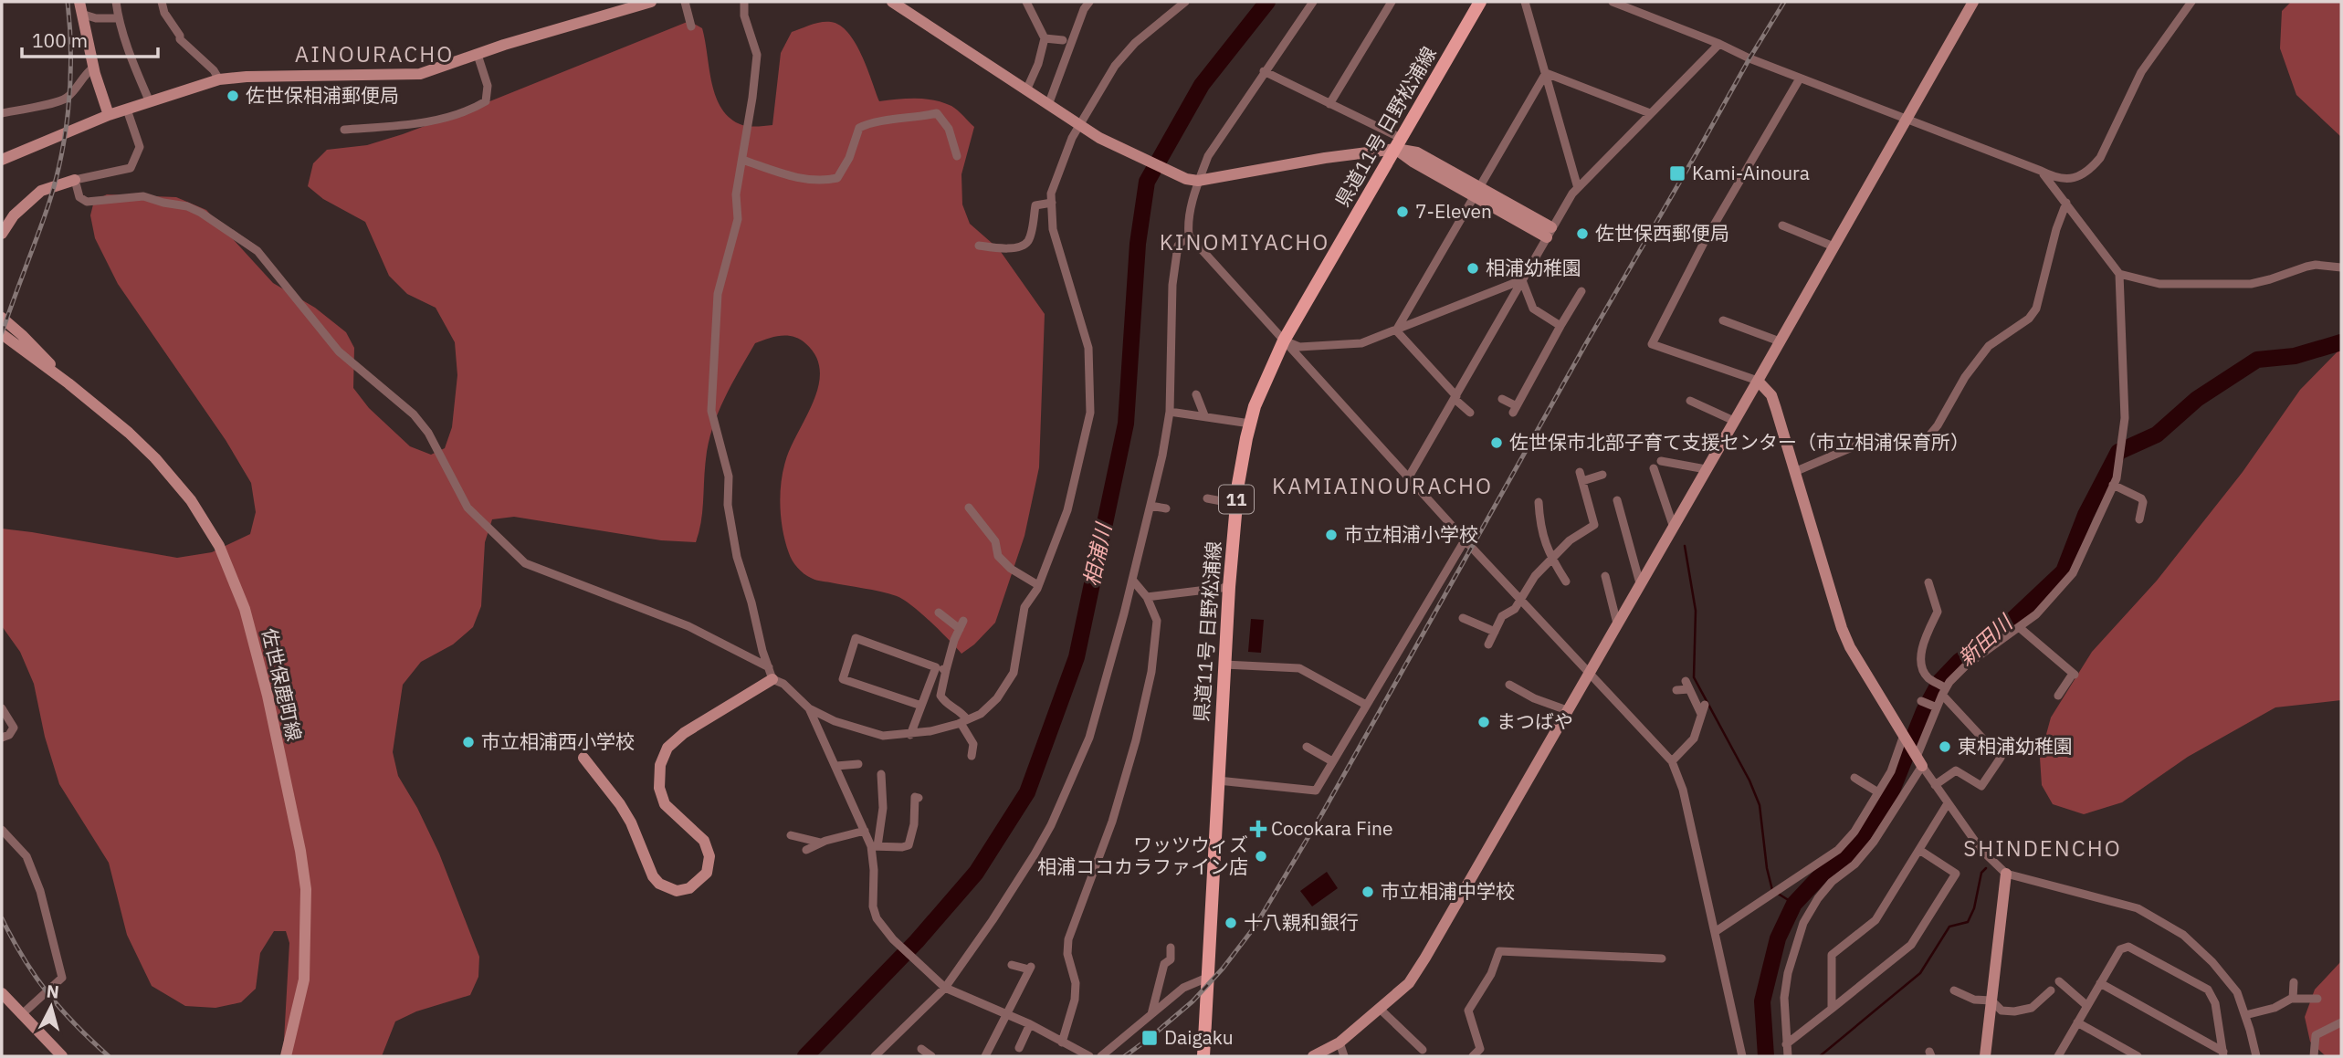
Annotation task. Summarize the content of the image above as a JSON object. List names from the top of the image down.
{
  "streets": {
    "main road": ["県道11号 日野松浦線", "11"],
    "street": ["佐世保鹿町線"]
  },
  "districts": [
    "AINOURACHO",
    "KINOMIYACHO",
    "KAMIAINOURACHO",
    "SHINDENCHO"
  ],
  "water": ["相浦川", "新田川"],
  "places": {
    "other": [
      "佐世保相浦郵便局",
      "7-Eleven",
      "佐世保西郵便局",
      "相浦幼稚園",
      "佐世保市北部子育て支援センター（市立相浦保育所）",
      "市立相浦小学校",
      "まつばや",
      "市立相浦西小学校",
      "東相浦幼稚園",
      "ワッツウィズ 相浦ココカラファイン店",
      "市立相浦中学校",
      "十八親和銀行"
    ],
    "transit": ["Kami-Ainoura", "Daigaku"],
    "health": ["Cocokara Fine"]
  },
  "scale_bar": "100 m",
  "north": "top"
}
